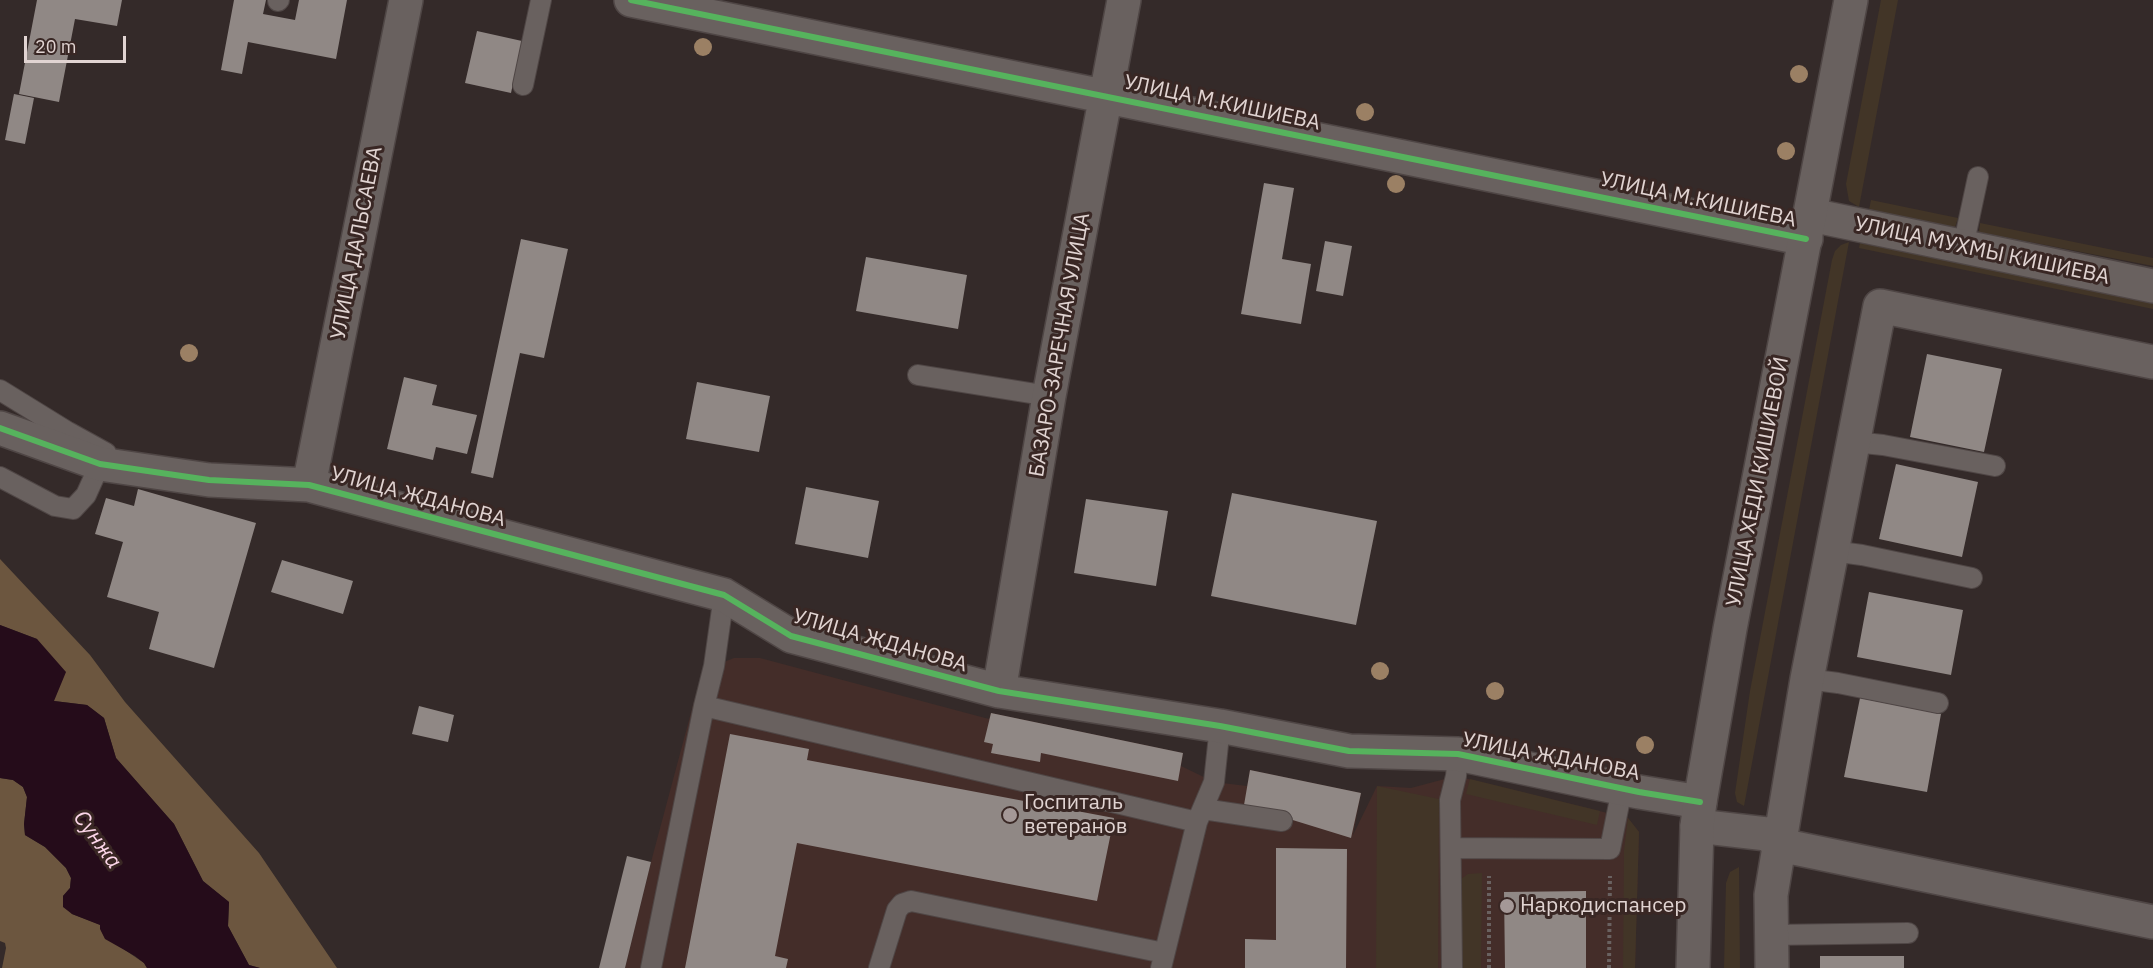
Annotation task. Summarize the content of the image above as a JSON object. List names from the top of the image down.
{
  "streets": {
    "street": [
      "УЛИЦА М.КИШИЕВА",
      "УЛИЦА ДАЛЬСАЕВА",
      "УЛИЦА МУХМЫ КИШИЕВА",
      "БАЗАРО-ЗАРЕЧНАЯ УЛИЦА",
      "УЛИЦА ХЕДИ КИШИЕВОЙ",
      "УЛИЦА ЖДАНОВА"
    ]
  },
  "crossings": [
    ["УЛИЦА М.КИШИЕВА", "УЛИЦА МУХМЫ КИШИЕВА"],
    ["УЛИЦА М.КИШИЕВА", "БАЗАРО-ЗАРЕЧНАЯ УЛИЦА"],
    ["УЛИЦА М.КИШИЕВА", "УЛИЦА ХЕДИ КИШИЕВОЙ"],
    ["УЛИЦА ДАЛЬСАЕВА", "УЛИЦА ЖДАНОВА"],
    ["УЛИЦА МУХМЫ КИШИЕВА", "УЛИЦА ХЕДИ КИШИЕВОЙ"],
    ["БАЗАРО-ЗАРЕЧНАЯ УЛИЦА", "УЛИЦА ЖДАНОВА"],
    ["УЛИЦА ХЕДИ КИШИЕВОЙ", "УЛИЦА ЖДАНОВА"]
  ],
  "water": ["Сунжа"],
  "places": ["Госпиталь ветеранов", "Наркодиспансер"],
  "scale_bar": "20 m"
}
